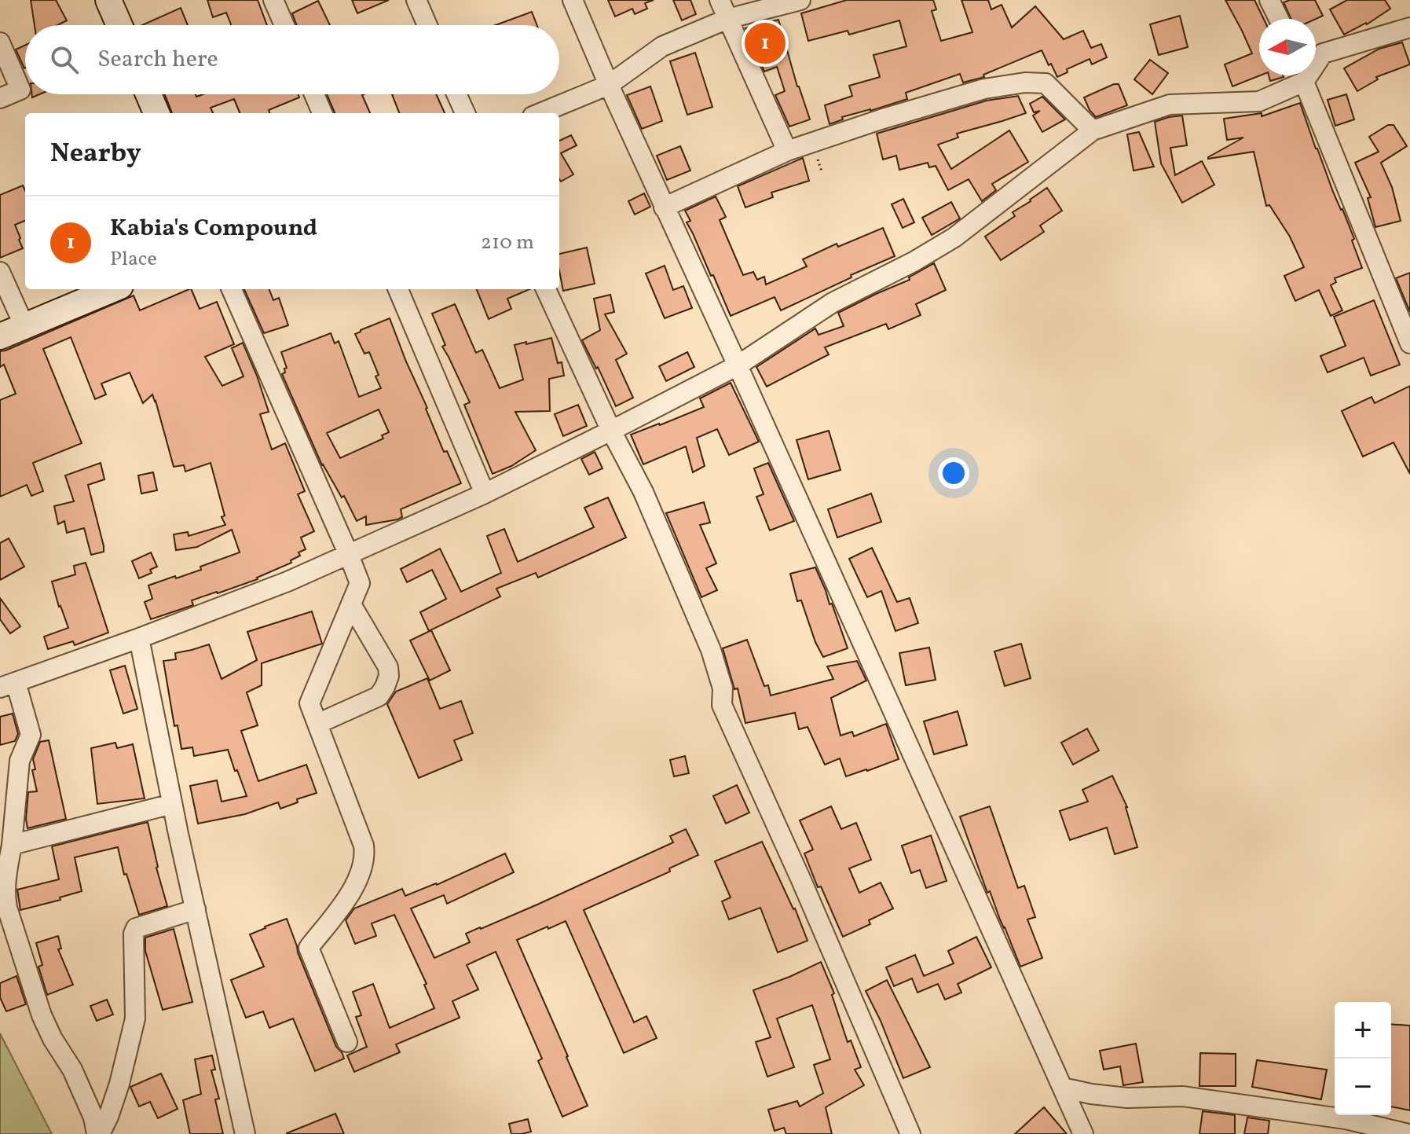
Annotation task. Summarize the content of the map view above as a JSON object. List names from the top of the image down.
{
  "north": "left",
  "page": {
    "pins": "1",
    "search": "Search here",
    "heading": "Nearby",
    "list": [
      {
        "mark": "1",
        "name": "Kabia's Compound",
        "note": "Place",
        "value": "210 m"
      }
    ],
    "map_buttons": ["+", "−"]
  }
}
